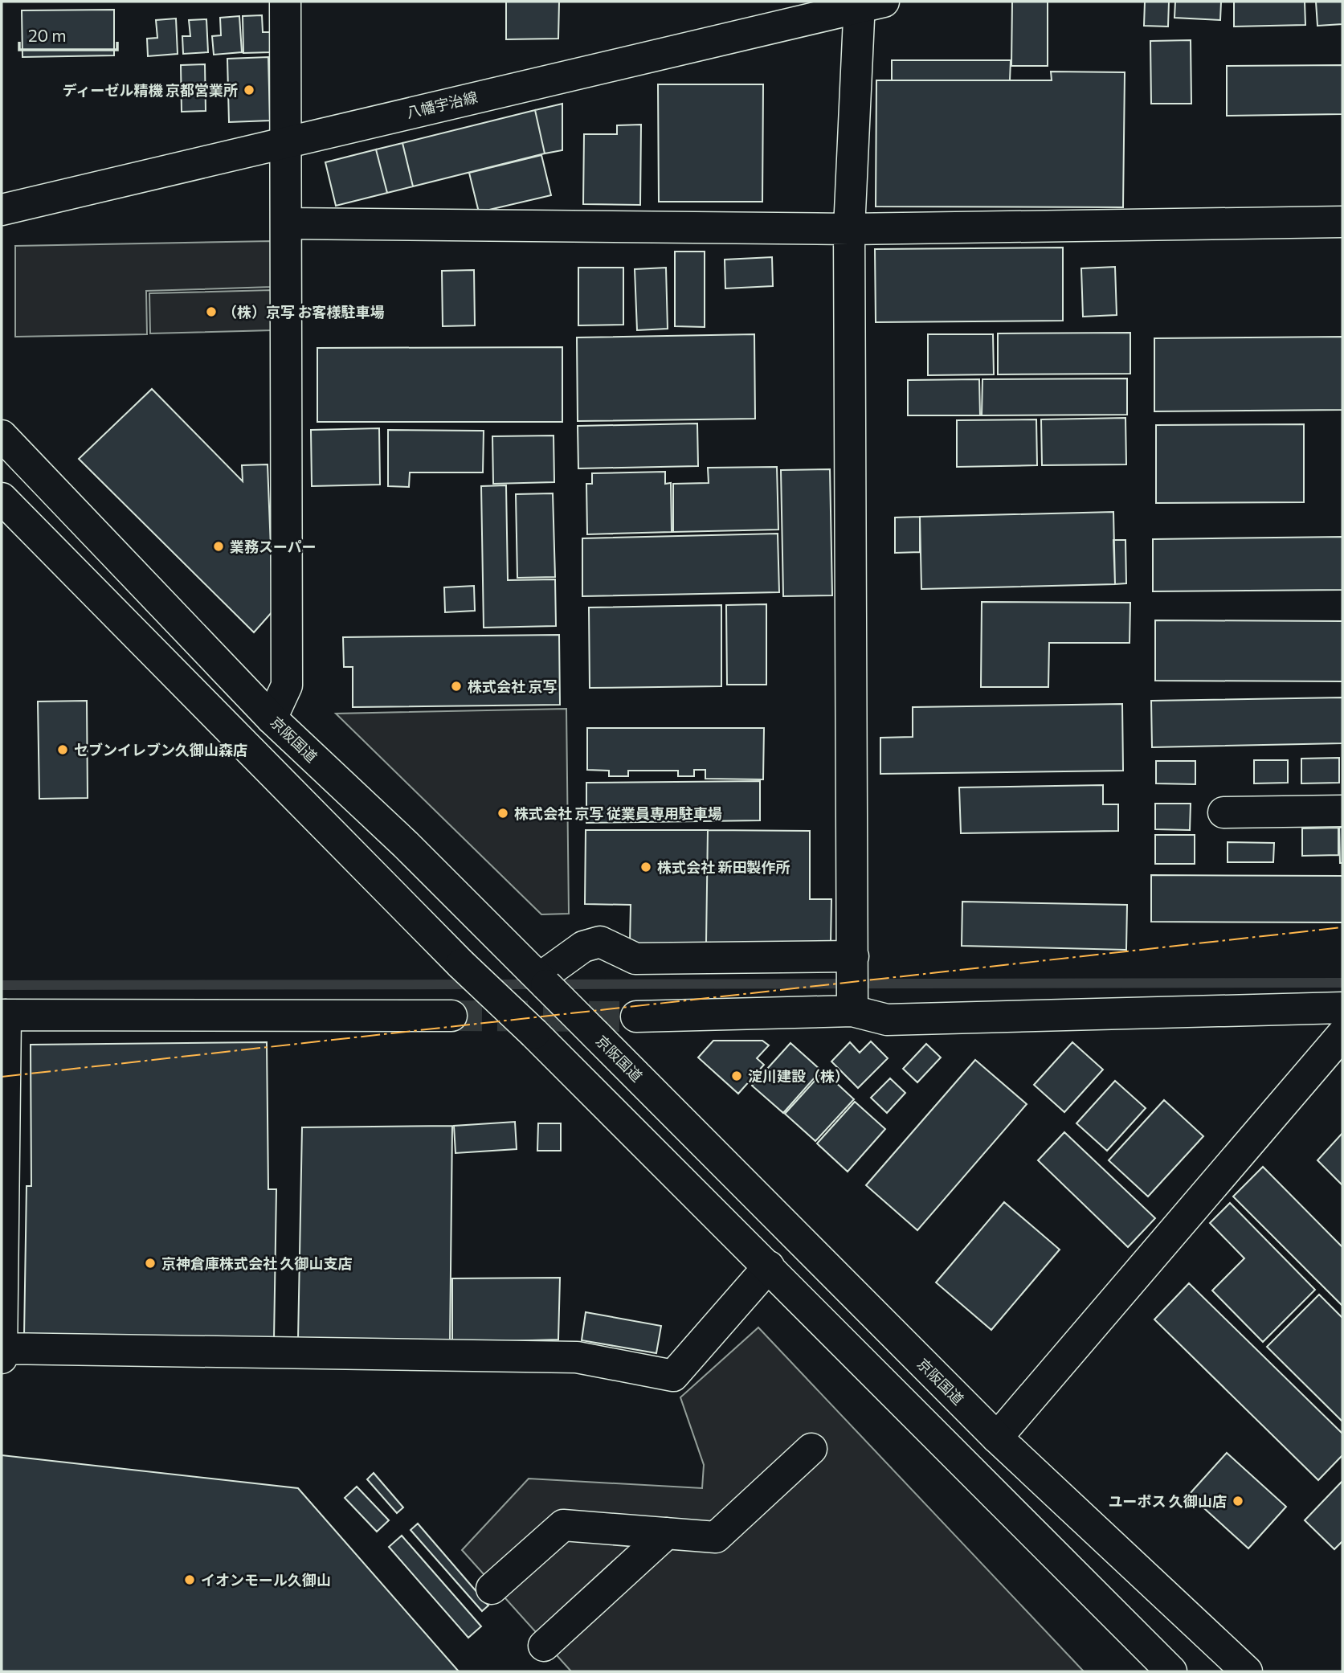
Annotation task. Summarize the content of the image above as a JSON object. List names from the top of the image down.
{
  "streets": {
    "main road": ["八幡宇治線", "京阪国道"]
  },
  "places": [
    "ディーゼル精機 京都営業所",
    "（株）京写 お客様駐車場",
    "業務スーパー",
    "株式会社 京写",
    "セブンイレブン久御山森店",
    "株式会社 京写 従業員専用駐車場",
    "株式会社 新田製作所",
    "淀川建設（株）",
    "京神倉庫株式会社 久御山支店",
    "ユーポス 久御山店",
    "イオンモール久御山"
  ],
  "scale_bar": "20 m"
}
